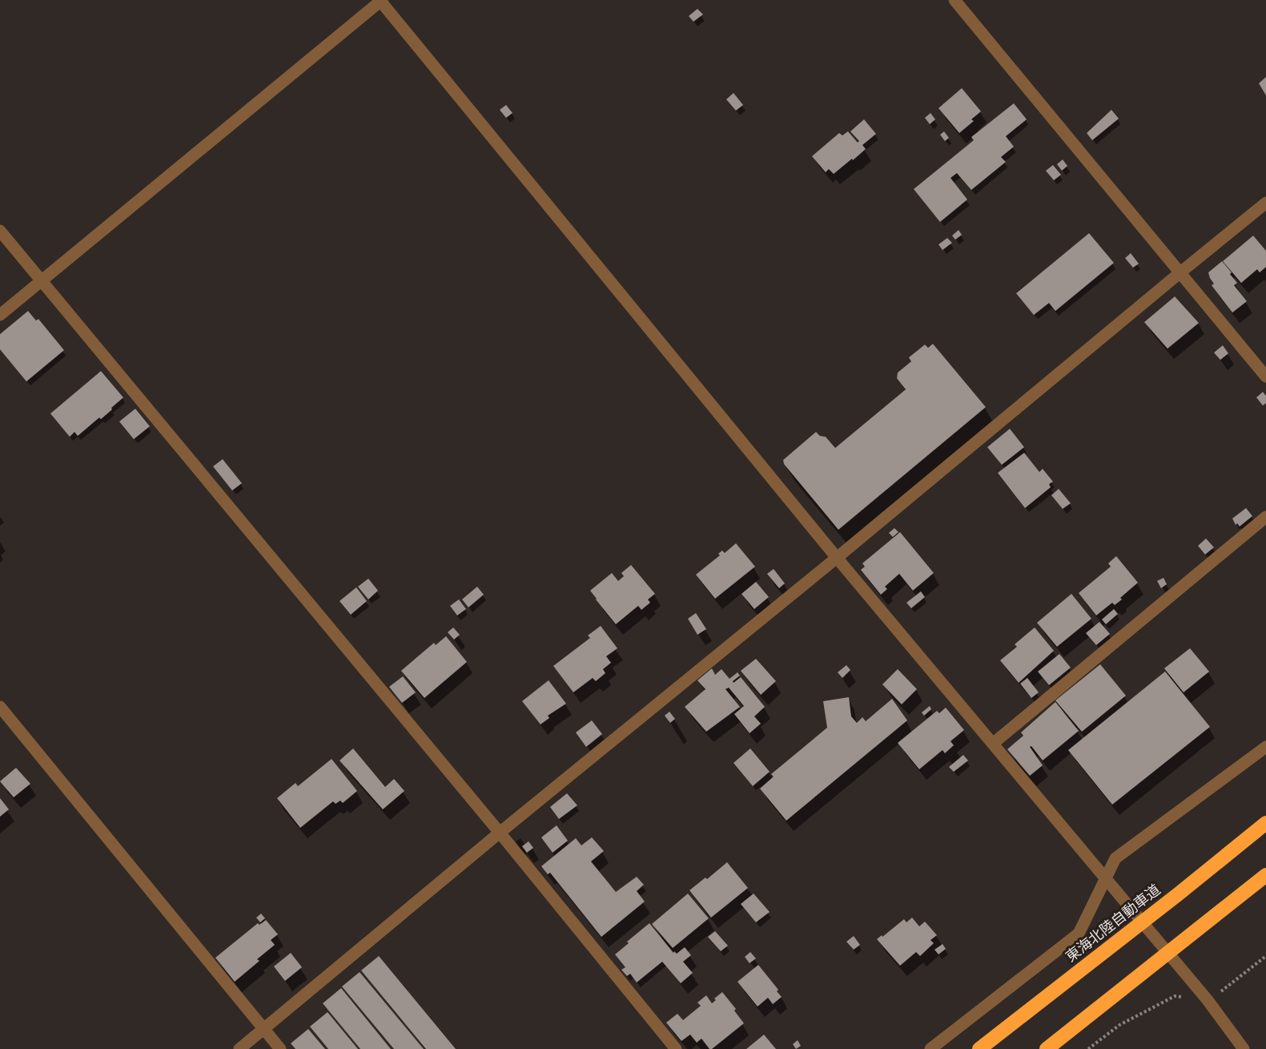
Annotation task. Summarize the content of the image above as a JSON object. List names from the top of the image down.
{
  "streets": {
    "highway": ["東海北陸自動車道"]
  }
}
